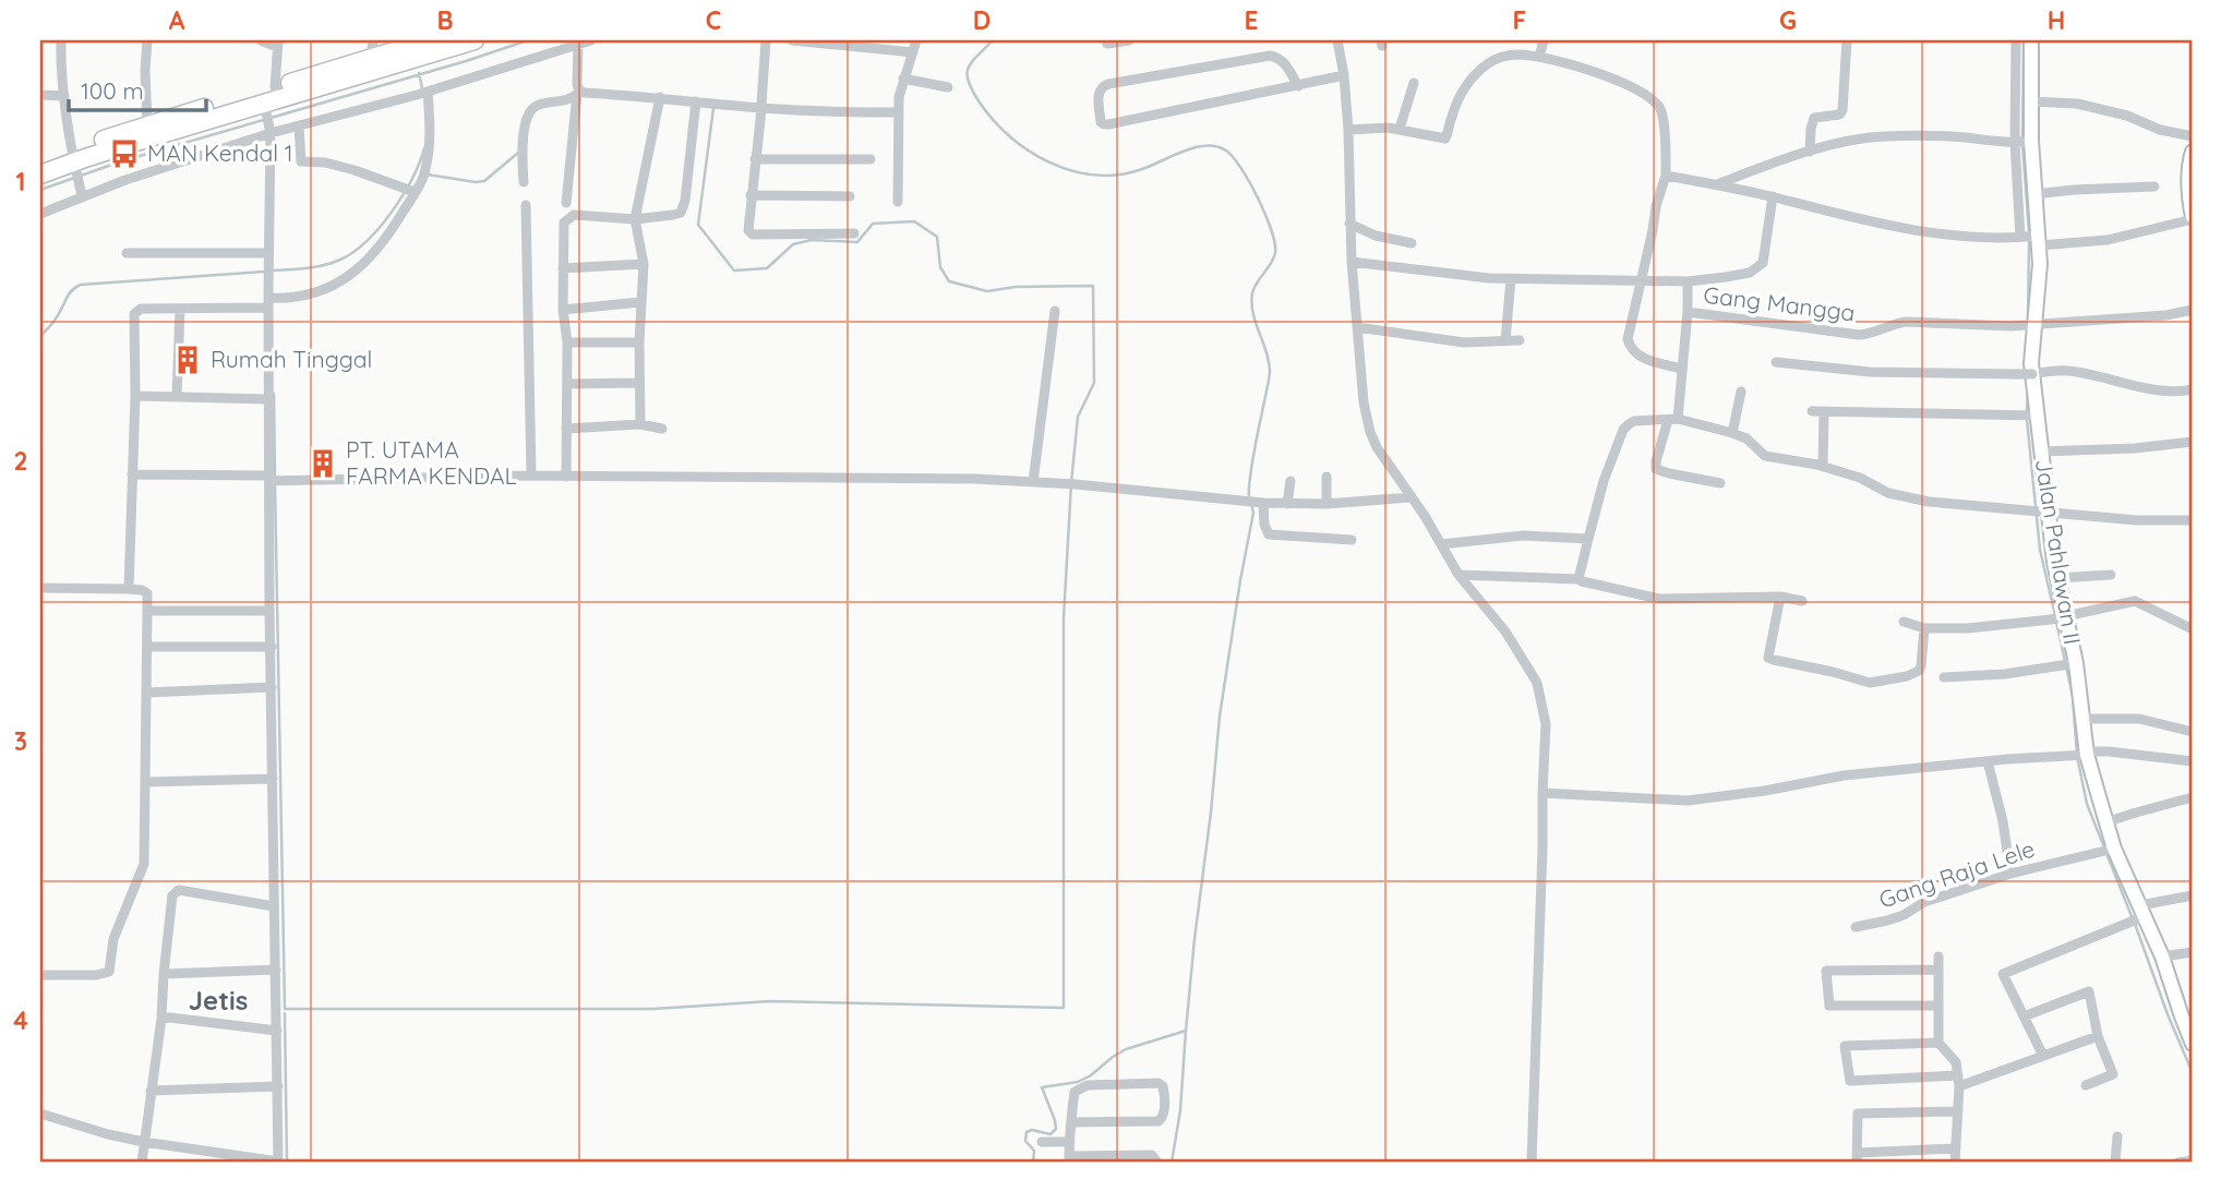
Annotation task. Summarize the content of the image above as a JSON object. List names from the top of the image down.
{
  "streets": {
    "street": ["Gang Mangga", "Jalan Pahlawan II", "Gang Raja Lele"]
  },
  "crossings": [
    ["Gang Mangga", "Jalan Pahlawan II"],
    ["Jalan Pahlawan II", "Gang Raja Lele"]
  ],
  "districts": ["Jetis"],
  "places": {
    "bus stop": ["MAN Kendal 1"],
    "building": ["Rumah Tinggal", "PT. UTAMA FARMA KENDAL"]
  },
  "scale_bar": "100 m",
  "grid": {
    "columns": [
      "A",
      "B",
      "C",
      "D",
      "E",
      "F",
      "G",
      "H"
    ],
    "rows": [
      "1",
      "2",
      "3",
      "4"
    ]
  }
}
